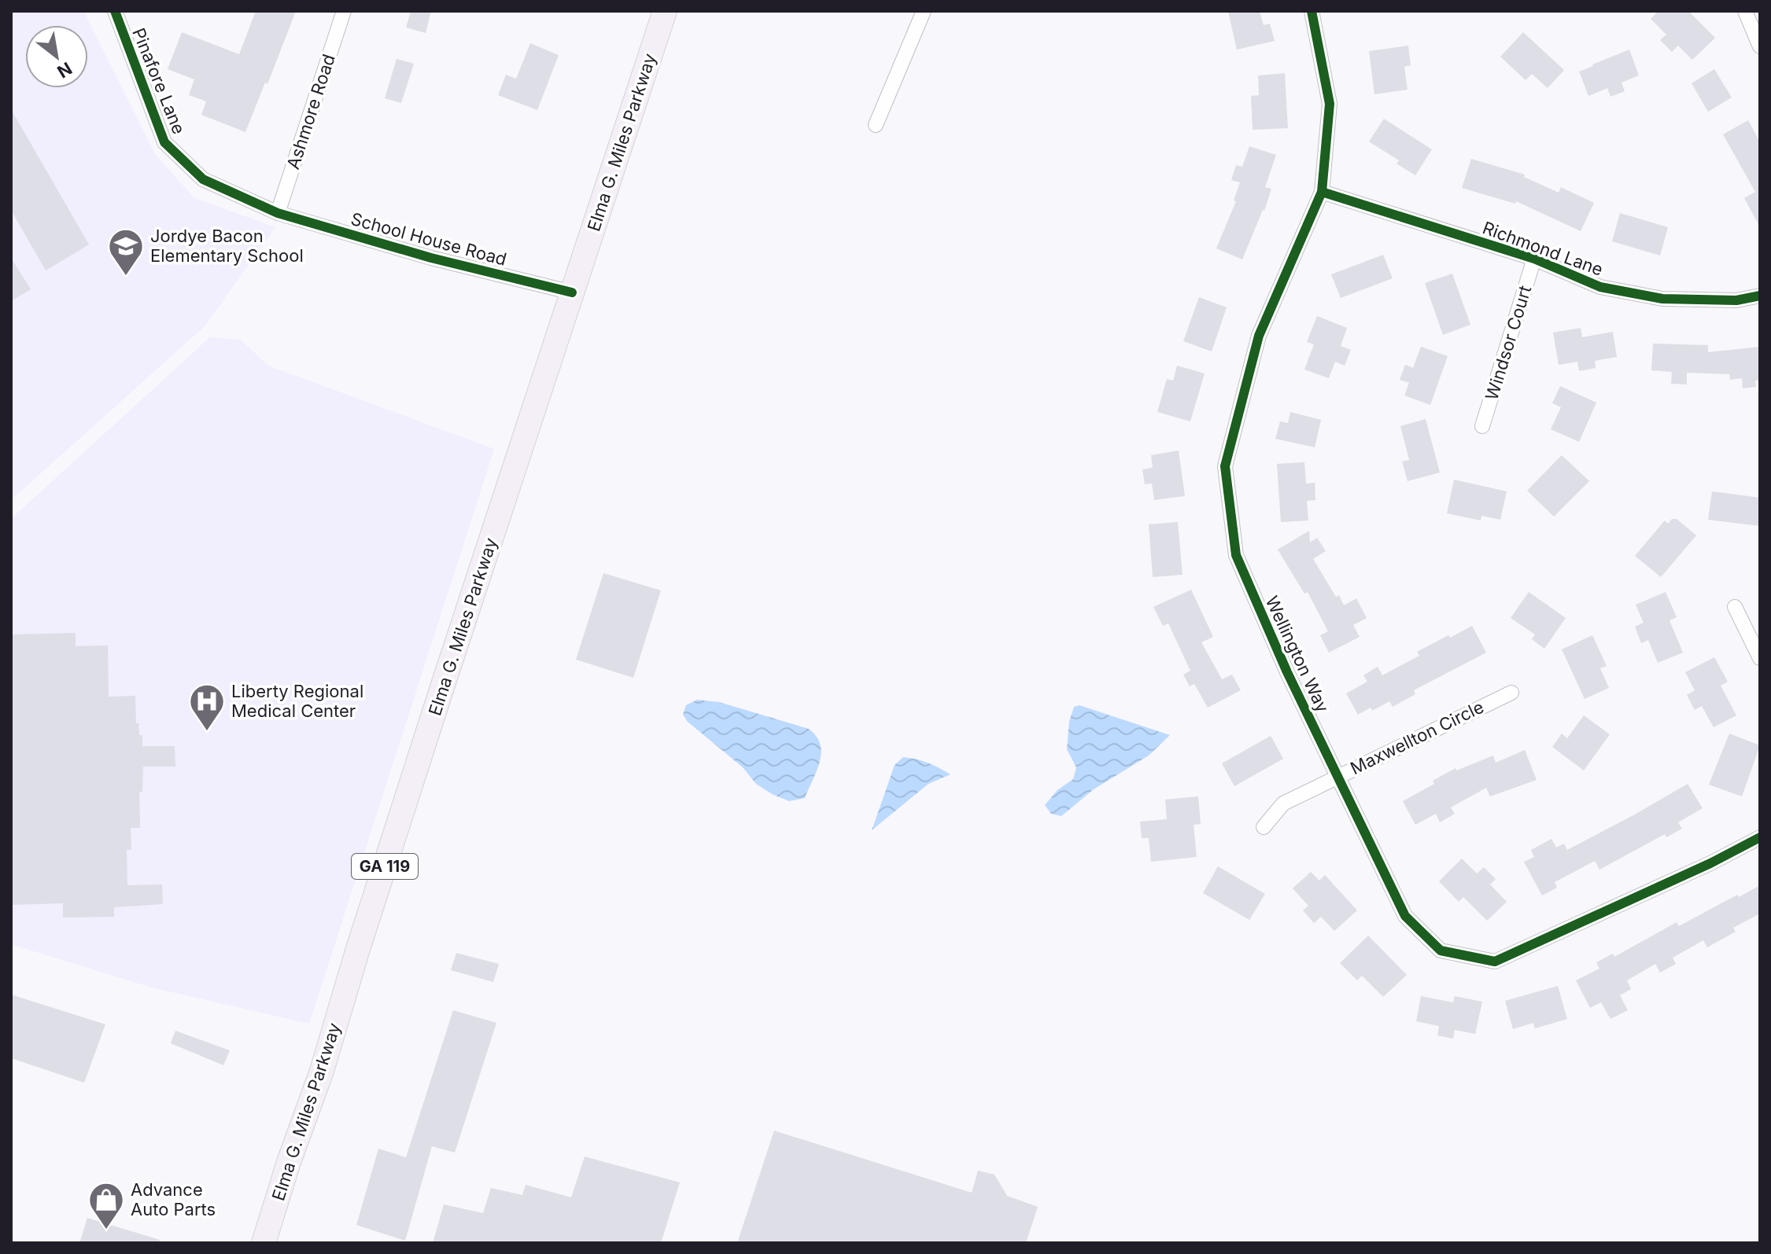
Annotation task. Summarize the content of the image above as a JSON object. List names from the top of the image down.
{
  "streets": {
    "main road": ["Elma G. Miles Parkway", "GA 119"],
    "street": [
      "Pinafore Lane",
      "Ashmore Road",
      "School House Road",
      "Richmond Lane",
      "Windsor Court",
      "Wellington Way",
      "Maxwellton Circle"
    ]
  },
  "crossings": [
    ["Pinafore Lane", "Ashmore Road"],
    ["Pinafore Lane", "School House Road"],
    ["Ashmore Road", "School House Road"],
    ["Elma G. Miles Parkway", "School House Road"],
    ["Richmond Lane", "Windsor Court"],
    ["Richmond Lane", "Wellington Way"],
    ["Wellington Way", "Maxwellton Circle"]
  ],
  "places": {
    "school or university": ["Jordye Bacon Elementary School"],
    "hospital": ["Liberty Regional Medical Center"],
    "shop": ["Advance Auto Parts"]
  },
  "north": "bottom right"
}
